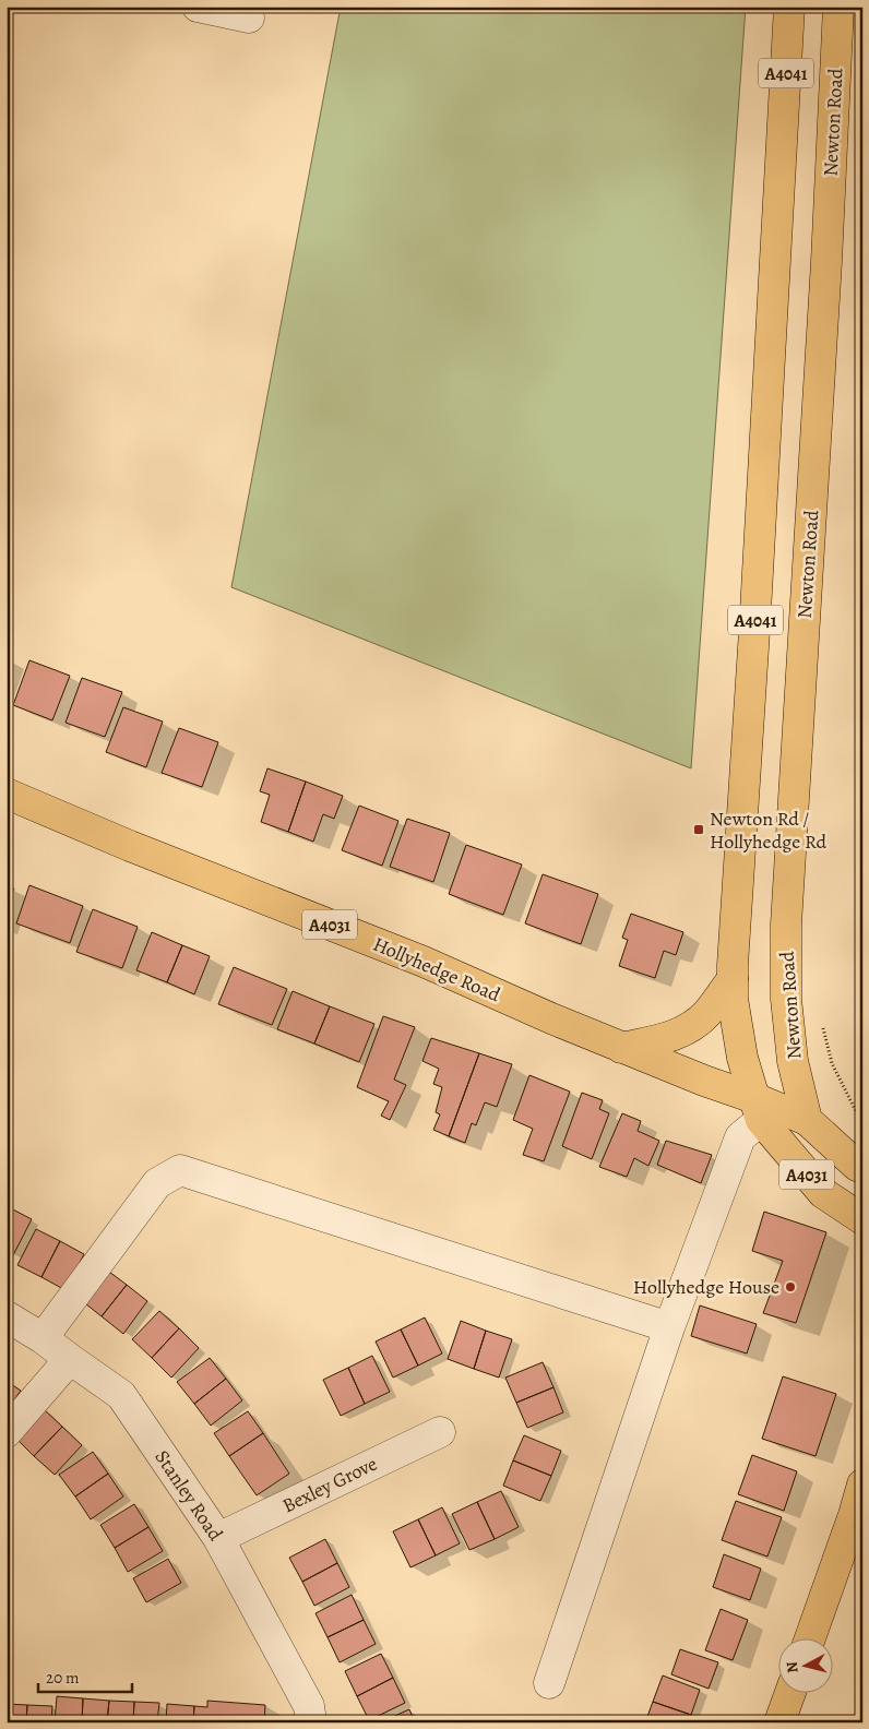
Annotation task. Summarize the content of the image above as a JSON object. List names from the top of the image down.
{
  "streets": {
    "main road": [
      "A4041",
      "Newton Road",
      "A4031",
      "Hollyhedge Road"
    ],
    "street": ["Bexley Grove", "Stanley Road"]
  },
  "crossings": [
    ["A4041", "A4031"],
    ["A4041", "Hollyhedge Road"],
    ["Newton Road", "A4031"],
    ["Newton Road", "Hollyhedge Road"],
    ["A4031", "Hollyhedge Road"],
    ["Bexley Grove", "Stanley Road"]
  ],
  "places": {
    "transit": ["Newton Rd / Hollyhedge Rd"],
    "other": ["Hollyhedge House"]
  },
  "scale_bar": "20 m",
  "north": "left"
}
